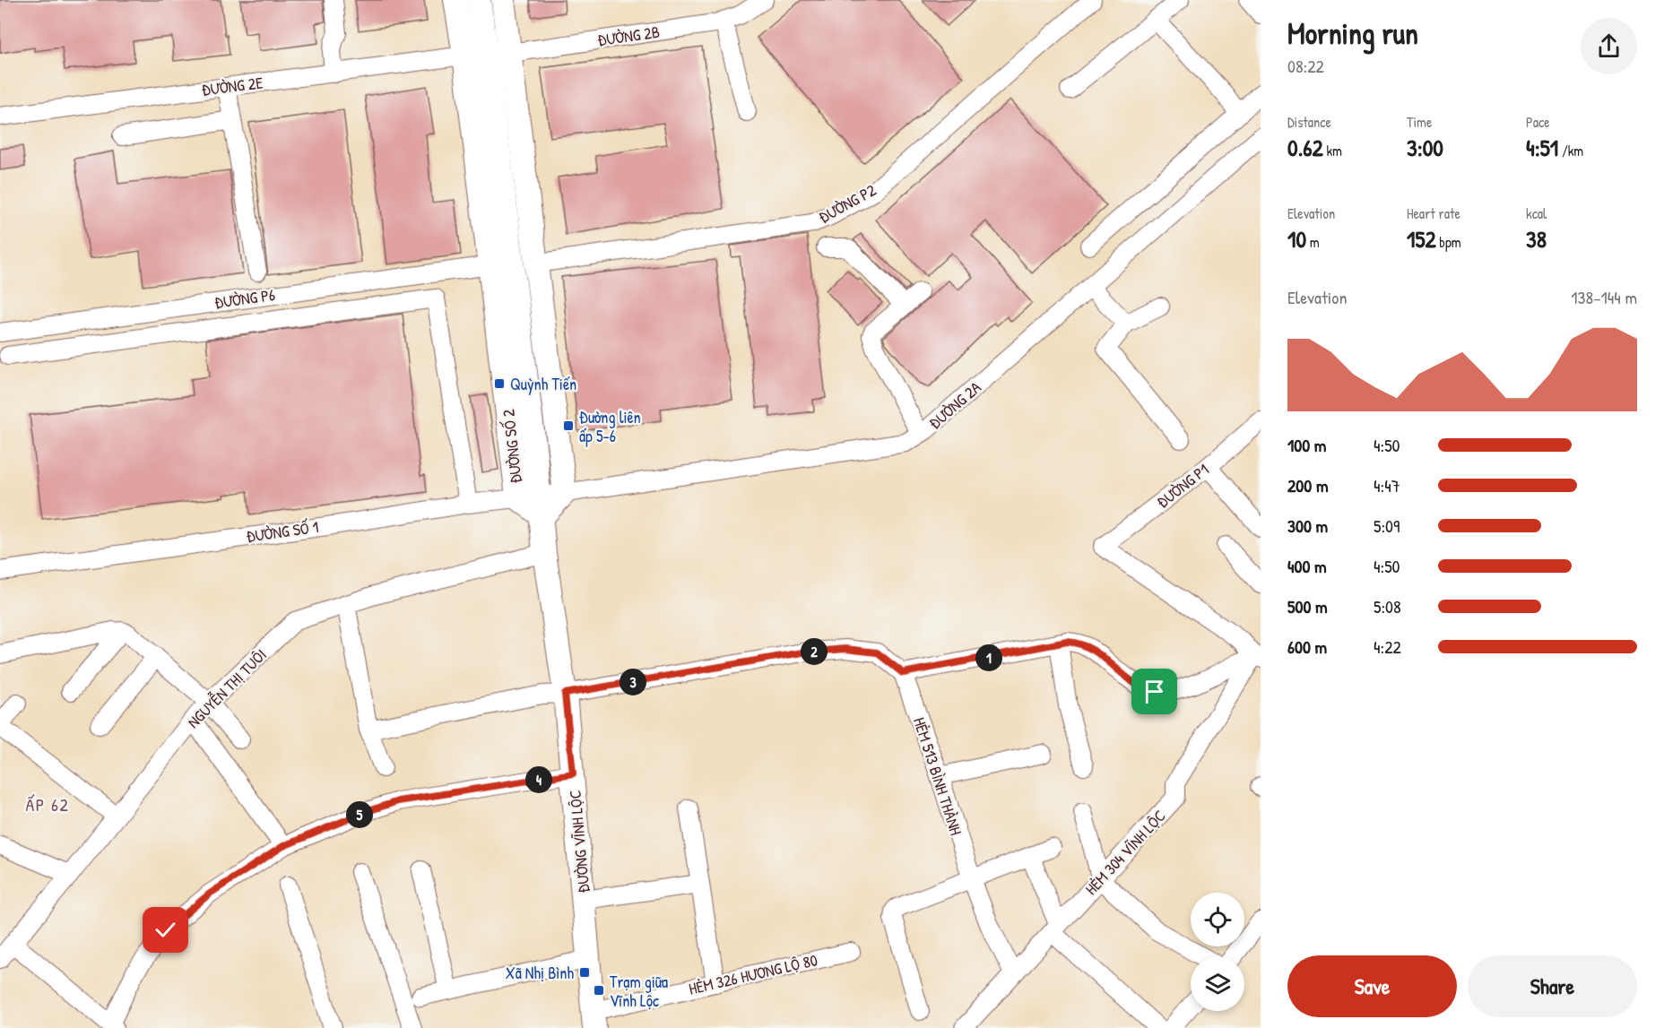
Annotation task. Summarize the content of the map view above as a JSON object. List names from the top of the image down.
{
  "streets": {
    "main road": ["ĐƯỜNG SỐ 2", "ĐƯỜNG VĨNH LỘC"],
    "street": [
      "ĐƯỜNG 2B",
      "ĐƯỜNG 2E",
      "ĐƯỜNG P2",
      "ĐƯỜNG P6",
      "ĐƯỜNG 2A",
      "ĐƯỜNG P1",
      "ĐƯỜNG SỐ 1",
      "NGUYỄN THỊ TUÔI",
      "HẺM 513 BÌNH THÀNH",
      "HẺM 304 VĨNH LỘC",
      "HẺM 326 HƯƠNG LỘ 80"
    ]
  },
  "crossings": [
    ["ĐƯỜNG 2B", "ĐƯỜNG 2E"],
    ["ĐƯỜNG 2B", "ĐƯỜNG SỐ 2"],
    ["ĐƯỜNG 2E", "ĐƯỜNG SỐ 2"],
    ["ĐƯỜNG P6", "ĐƯỜNG SỐ 2"],
    ["ĐƯỜNG SỐ 2", "ĐƯỜNG SỐ 1"],
    ["ĐƯỜNG SỐ 2", "ĐƯỜNG VĨNH LỘC"],
    ["ĐƯỜNG P1", "HẺM 304 VĨNH LỘC"],
    ["ĐƯỜNG SỐ 1", "ĐƯỜNG VĨNH LỘC"],
    ["NGUYỄN THỊ TUÔI", "ĐƯỜNG VĨNH LỘC"],
    ["HẺM 513 BÌNH THÀNH", "HẺM 304 VĨNH LỘC"],
    ["ĐƯỜNG VĨNH LỘC", "HẺM 326 HƯƠNG LỘ 80"]
  ],
  "districts": ["ẤP 62"],
  "places": {
    "transit": [
      "Quỳnh Tiến",
      "Đường liên ấp 5-6",
      "Xã Nhị Bình",
      "Trạm giữa Vĩnh Lộc"
    ]
  },
  "page": {
    "heading": ["Morning run", "08:22"],
    "stats": [
      ["Distance", "0.62 km"],
      ["Time", "3:00"],
      ["Pace", "4:51 /km"],
      ["Elevation", "10 m"],
      ["Heart rate", "152 bpm"],
      ["kcal", "38"]
    ],
    "chart": ["Elevation", "138–144 m"],
    "list": [
      {
        "name": "100 m",
        "note": "4:50"
      },
      {
        "name": "200 m",
        "note": "4:47"
      },
      {
        "name": "300 m",
        "note": "5:09"
      },
      {
        "name": "400 m",
        "note": "4:50"
      },
      {
        "name": "500 m",
        "note": "5:08"
      },
      {
        "name": "600 m",
        "note": "4:22"
      }
    ],
    "pins": [
      "2",
      "1",
      "3",
      "4",
      "5"
    ],
    "buttons": ["Save", "Share"]
  }
}
